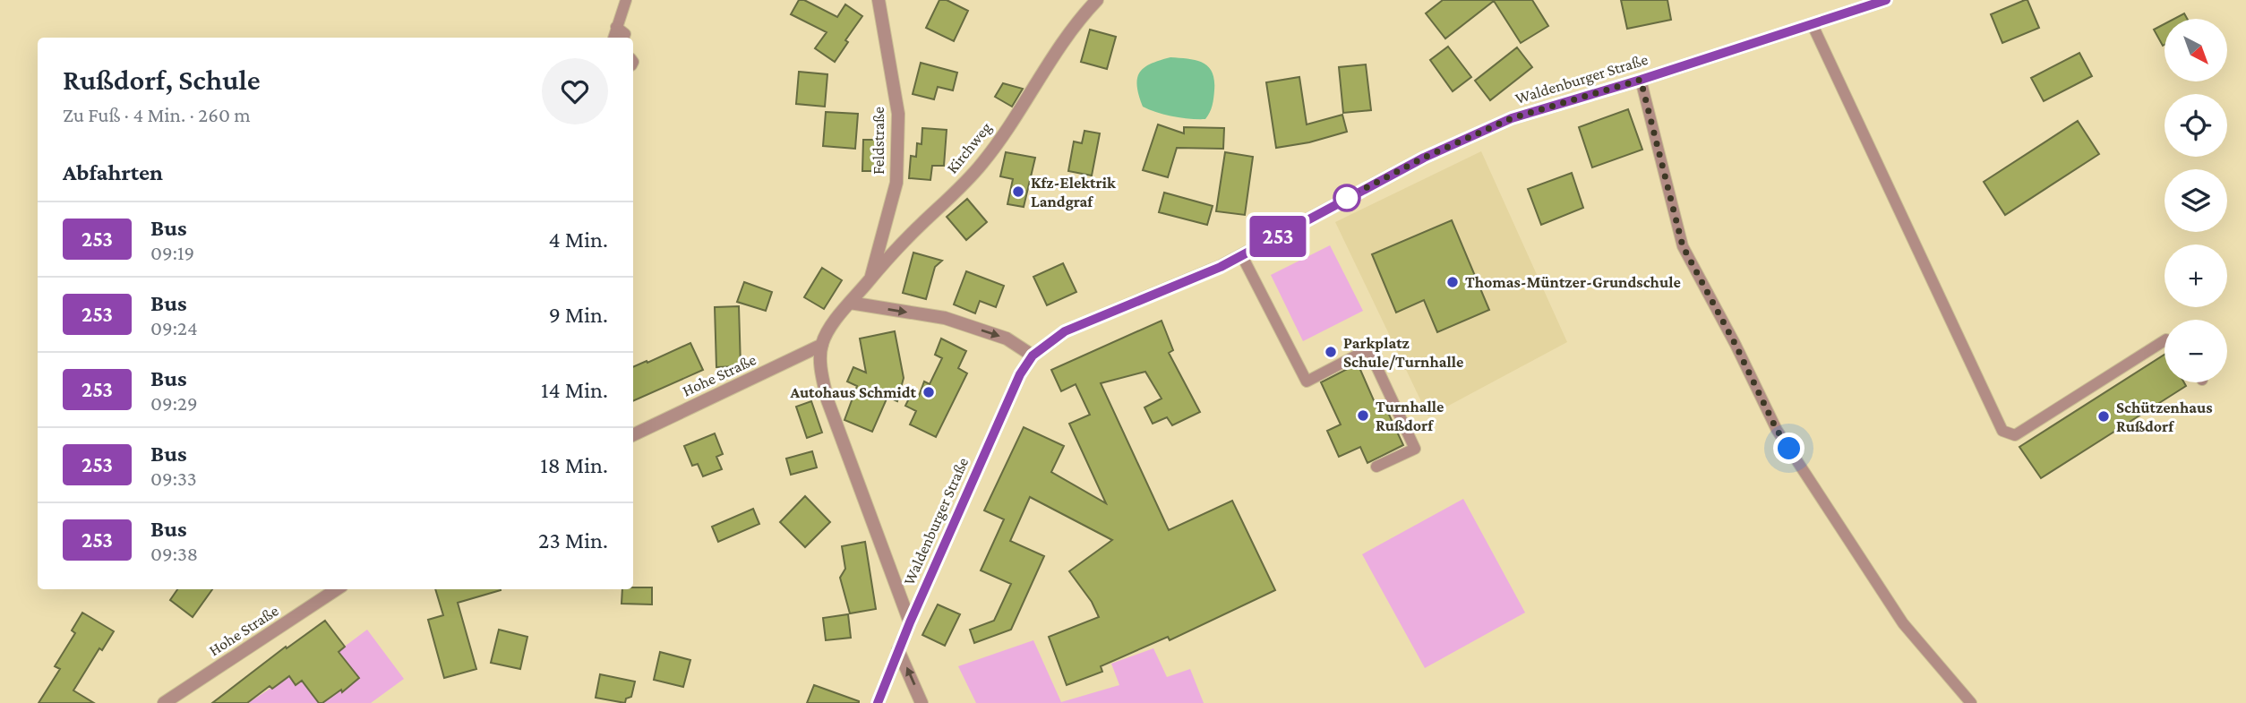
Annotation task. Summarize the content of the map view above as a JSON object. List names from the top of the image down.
{
  "streets": {
    "main road": ["Waldenburger Straße"],
    "street": ["Feldstraße", "Kirchweg", "Hohe Straße"]
  },
  "crossings": [
    ["Waldenburger Straße", "Kirchweg"],
    ["Feldstraße", "Kirchweg"],
    ["Kirchweg", "Hohe Straße"]
  ],
  "places": [
    "Kfz-Elektrik Landgraf",
    "Thomas-Müntzer-Grundschule",
    "Parkplatz Schule/Turnhalle",
    "Autohaus Schmidt",
    "Turnhalle Rußdorf",
    "Schützenhaus Rußdorf"
  ],
  "lines": ["bus line 253"],
  "north": "bottom right",
  "page": {
    "on_map": "253",
    "map_buttons": ["+", "−"],
    "heading": [
      ["Rußdorf, Schule", "Zu Fuß · 4 Min. · 260 m"],
      "Abfahrten"
    ],
    "list": [
      {
        "mark": "253",
        "name": "Bus",
        "note": "09:19",
        "value": "4 Min."
      },
      {
        "mark": "253",
        "name": "Bus",
        "note": "09:24",
        "value": "9 Min."
      },
      {
        "mark": "253",
        "name": "Bus",
        "note": "09:29",
        "value": "14 Min."
      },
      {
        "mark": "253",
        "name": "Bus",
        "note": "09:33",
        "value": "18 Min."
      },
      {
        "mark": "253",
        "name": "Bus",
        "note": "09:38",
        "value": "23 Min."
      }
    ]
  }
}
